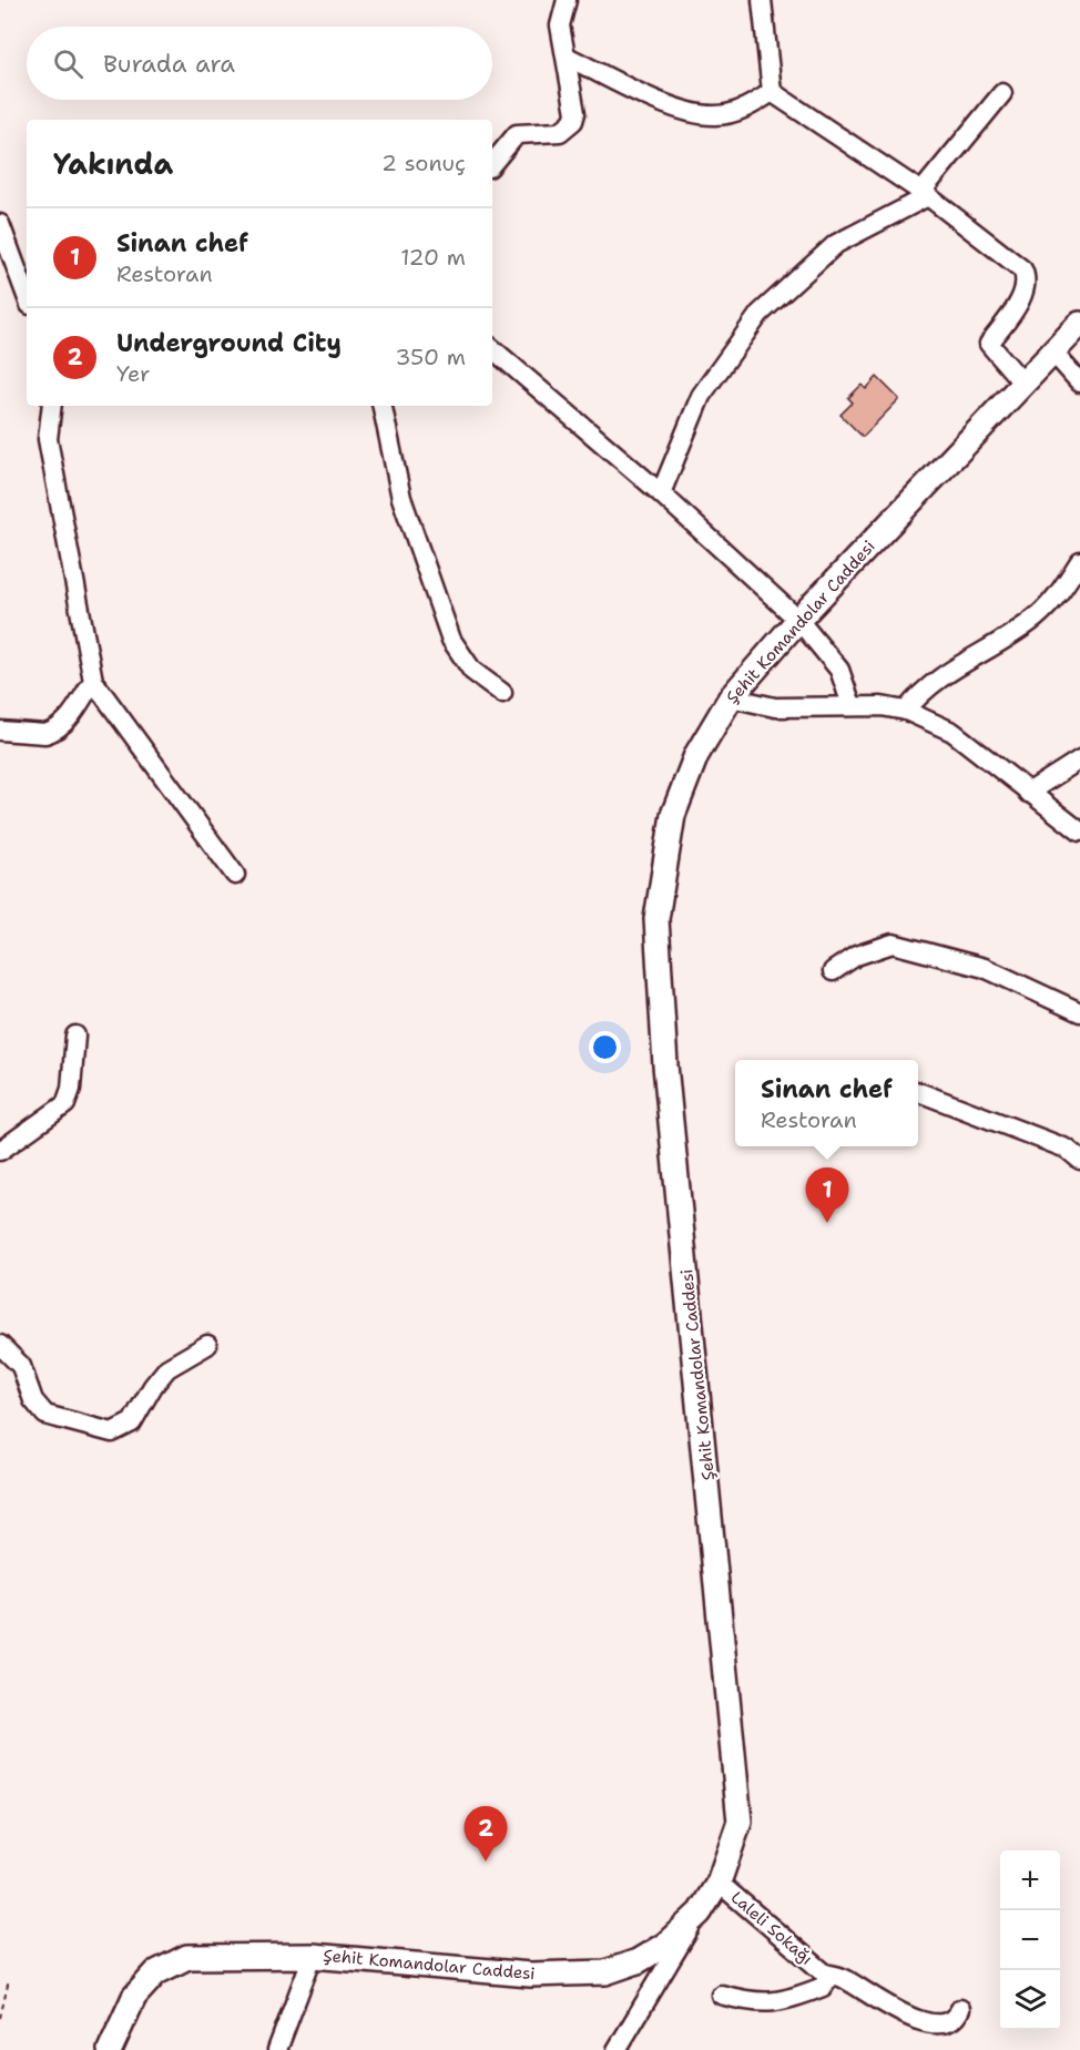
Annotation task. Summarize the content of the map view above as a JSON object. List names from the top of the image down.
{
  "streets": {
    "main road": ["Şehit Komandolar Caddesi"],
    "street": ["Laleli Sokağı"]
  },
  "crossings": [
    ["Şehit Komandolar Caddesi", "Laleli Sokağı"]
  ],
  "page": {
    "search": "Burada ara",
    "heading": ["Yakında", "2 sonuç"],
    "list": [
      {
        "mark": "1",
        "name": "Sinan chef",
        "note": "Restoran",
        "value": "120 m"
      },
      {
        "mark": "2",
        "name": "Underground City",
        "note": "Yer",
        "value": "350 m"
      }
    ],
    "popup": ["Sinan chef", "Restoran"],
    "pins": ["1", "2"],
    "map_buttons": ["+", "−"]
  }
}
